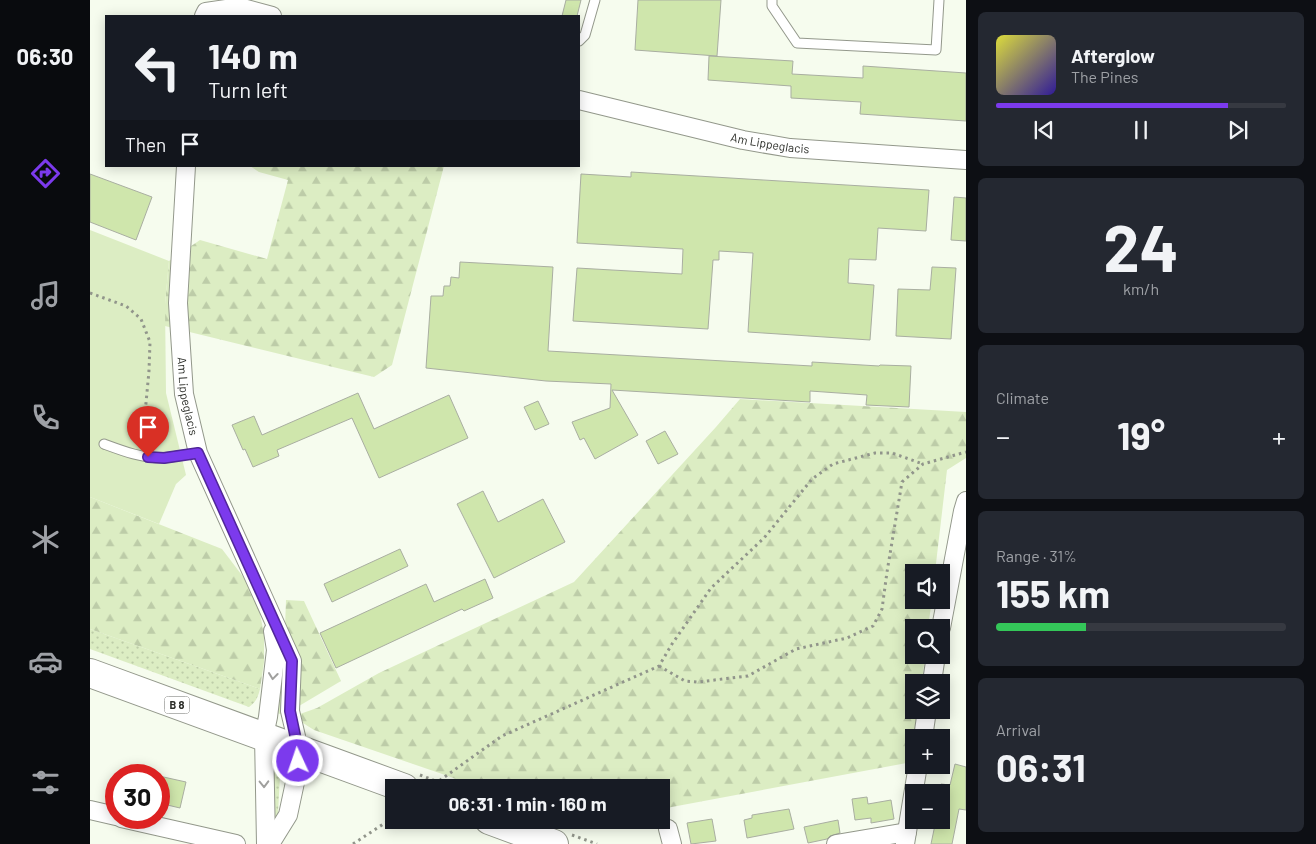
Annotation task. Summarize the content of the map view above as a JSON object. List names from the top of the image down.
{
  "streets": {
    "main road": ["B 8"],
    "street": ["Am Lippeglacis"]
  },
  "crossings": [
    ["Am Lippeglacis", "B 8"]
  ],
  "page": {
    "tabs": "06:30",
    "turn": ["140 m", "Turn left"],
    "song": ["Afterglow", "The Pines"],
    "then": "Then",
    "tile": [
      ["24", "km/h"],
      "Climate",
      ["Range · 31%", "155 km"],
      ["Arrival", "06:31"]
    ],
    "heat": ["−", "19°", "+"],
    "map_buttons": ["+", "−"],
    "limit": "30",
    "trip": "06:31 · 1 min · 160 m"
  }
}
